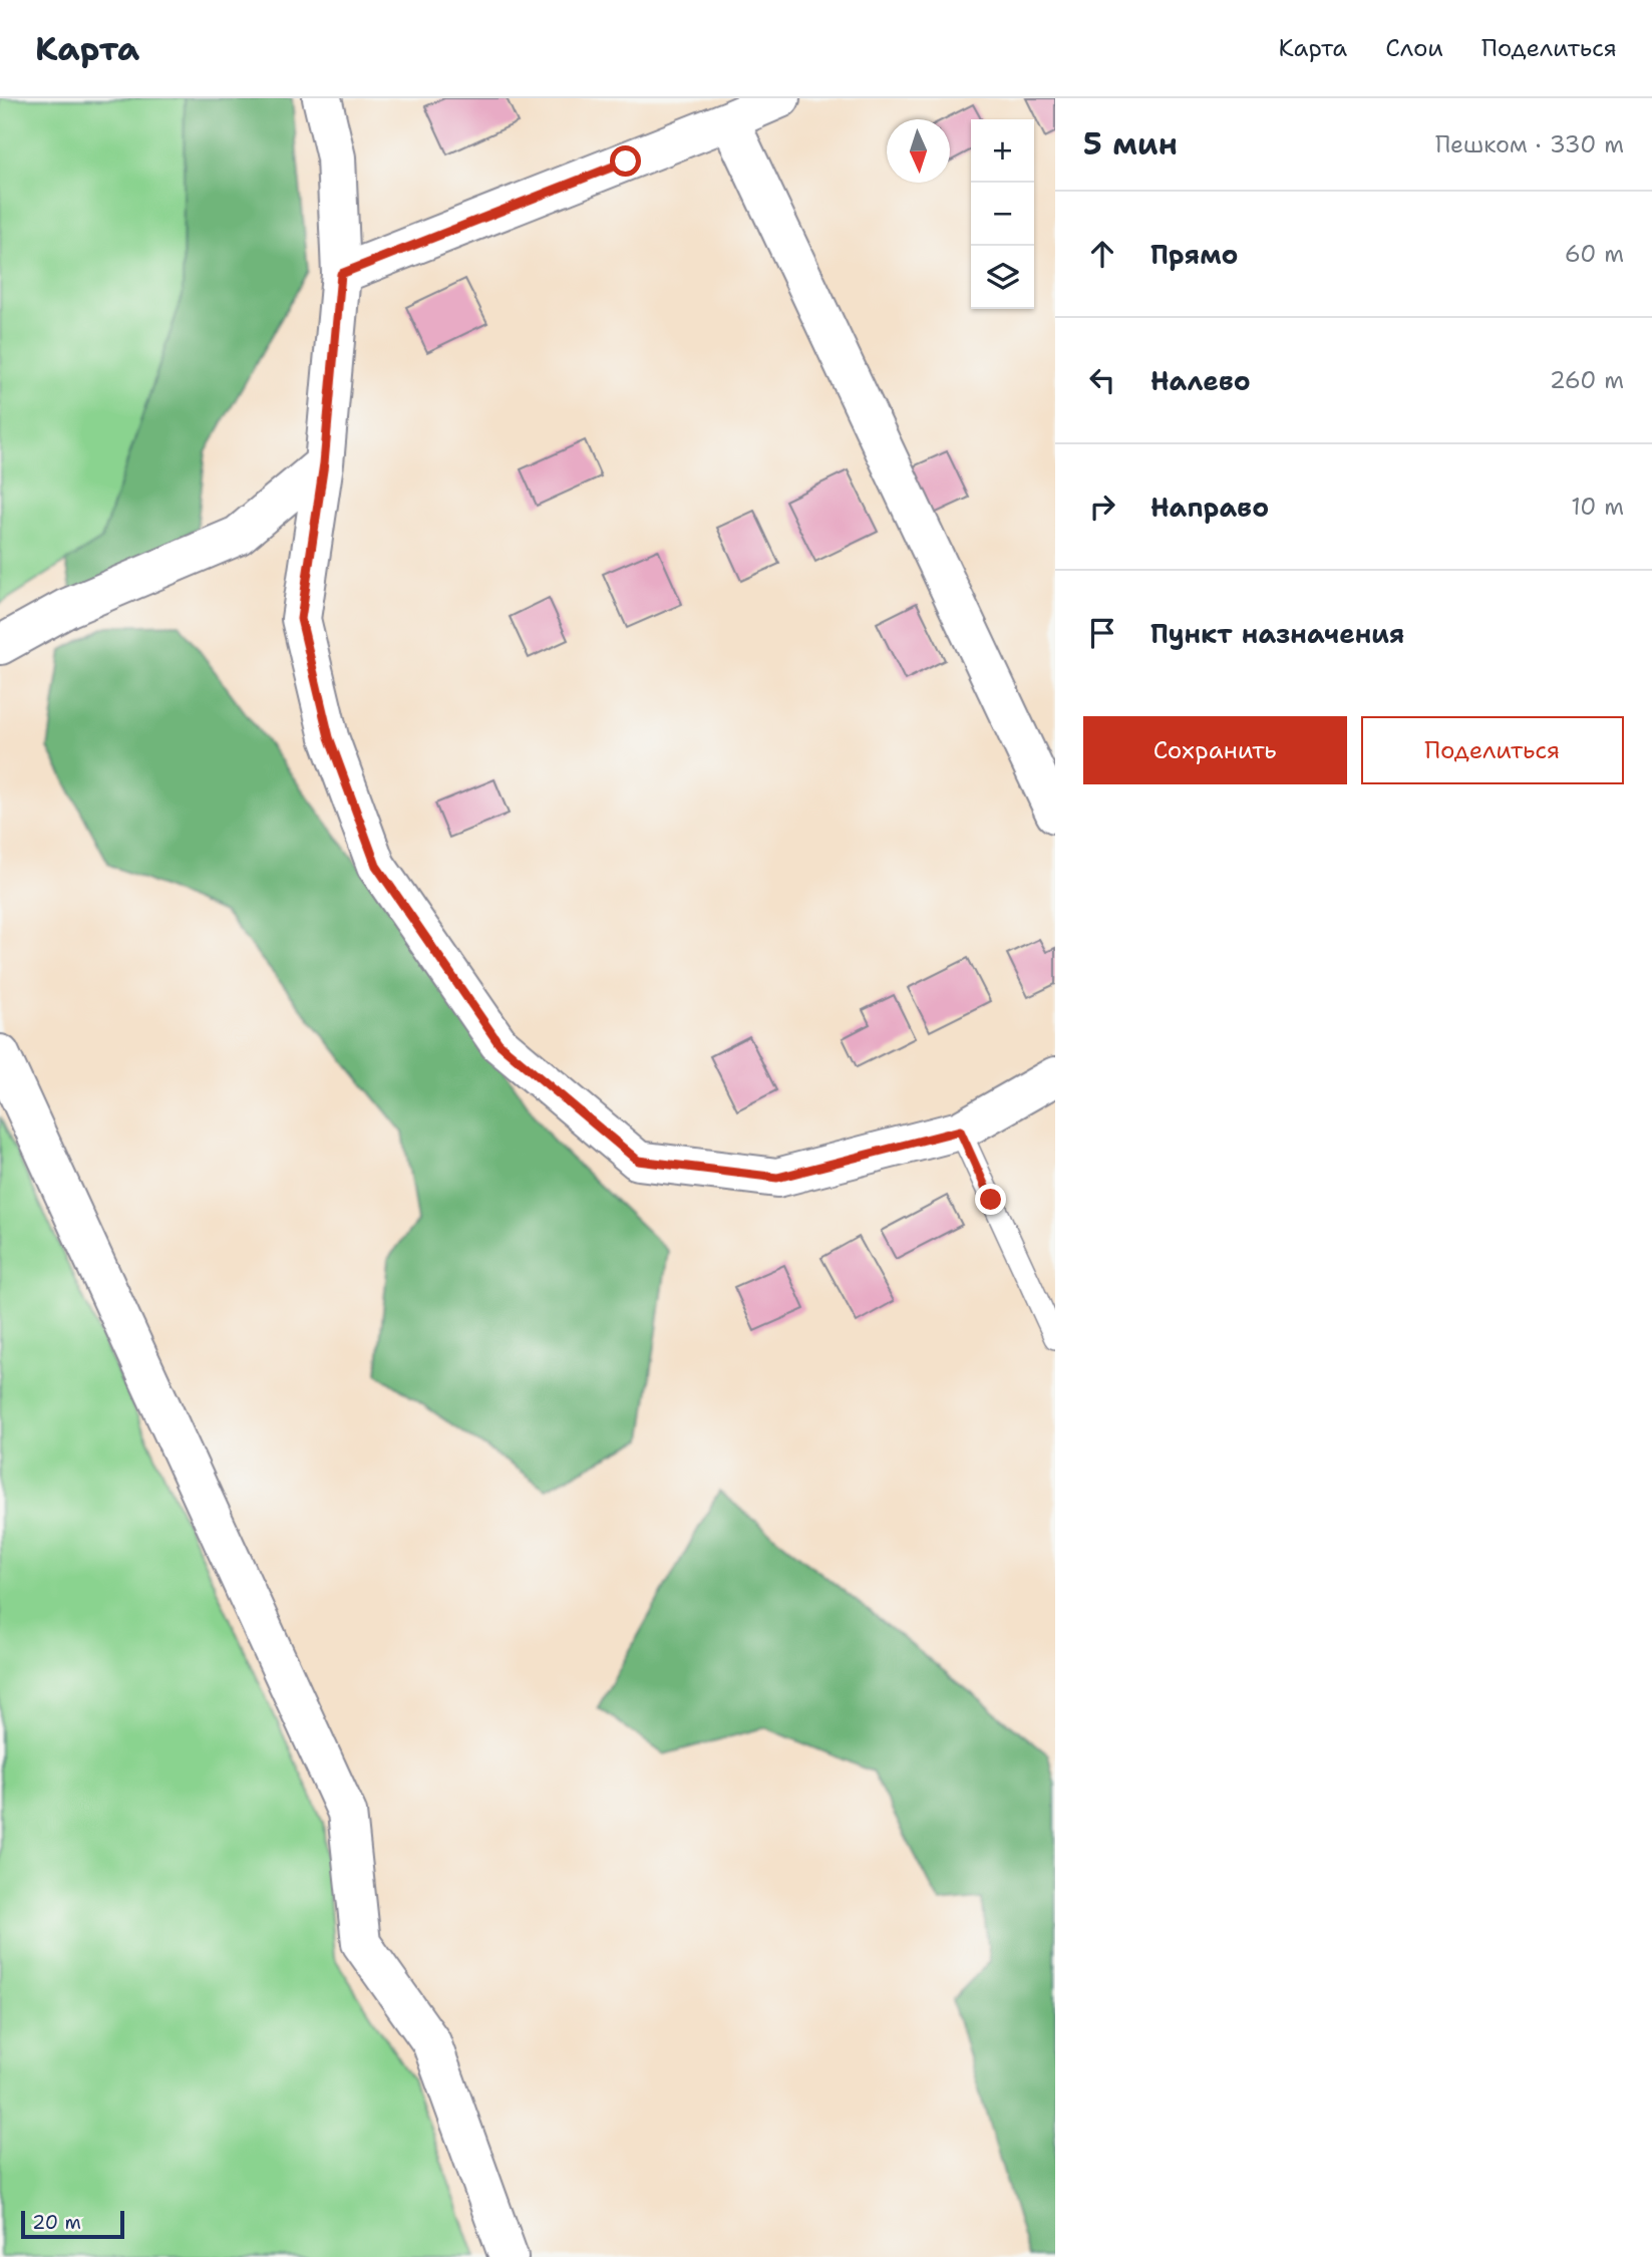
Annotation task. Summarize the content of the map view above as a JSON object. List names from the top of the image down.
{
  "scale_bar": "20 m",
  "north": "bottom",
  "page": {
    "header": "Карта",
    "nav": ["Карта", "Слои", "Поделиться"],
    "heading": ["5 мин", "Пешком · 330 m"],
    "map_buttons": ["+", "−"],
    "list": [
      ["Прямо", "60 m"],
      ["Налево", "260 m"],
      ["Направо", "10 m"],
      "Пункт назначения"
    ],
    "buttons": ["Сохранить", "Поделиться"],
    "scale": "20 m"
  }
}
